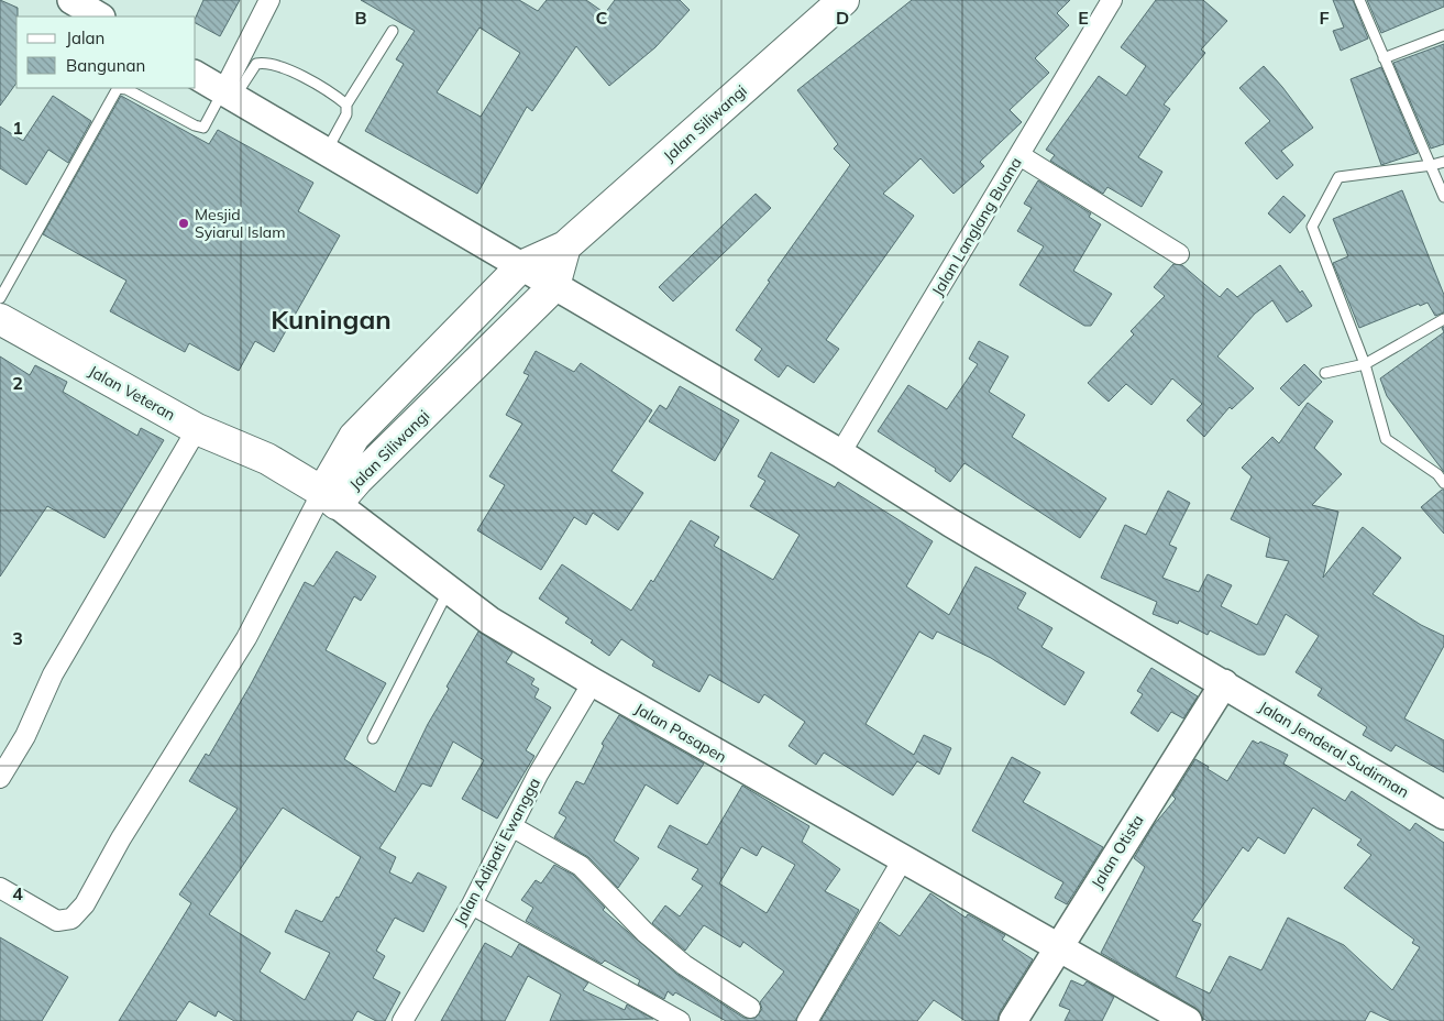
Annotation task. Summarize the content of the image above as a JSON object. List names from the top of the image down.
{
  "streets": {
    "main road": [
      "Jalan Siliwangi",
      "Jalan Veteran",
      "Jalan Pasapen",
      "Jalan Jenderal Sudirman",
      "Jalan Otista"
    ],
    "street": ["Jalan Langlang Buana", "Jalan Adipati Ewangga"]
  },
  "crossings": [
    ["Jalan Siliwangi", "Jalan Veteran"],
    ["Jalan Siliwangi", "Jalan Pasapen"],
    ["Jalan Siliwangi", "Jalan Jenderal Sudirman"],
    ["Jalan Langlang Buana", "Jalan Jenderal Sudirman"],
    ["Jalan Veteran", "Jalan Pasapen"],
    ["Jalan Pasapen", "Jalan Adipati Ewangga"],
    ["Jalan Pasapen", "Jalan Otista"],
    ["Jalan Jenderal Sudirman", "Jalan Otista"]
  ],
  "districts": ["Kuningan"],
  "places": ["Mesjid Syiarul Islam"],
  "legend": ["Jalan", "Bangunan"],
  "grid": {
    "columns": [
      "B",
      "C",
      "D",
      "E",
      "F"
    ],
    "rows": [
      "1",
      "2",
      "3",
      "4"
    ]
  }
}
